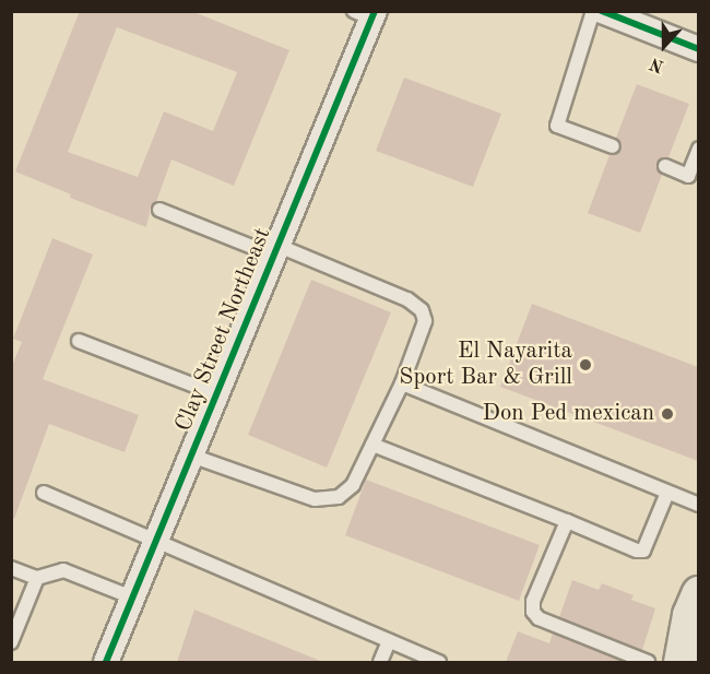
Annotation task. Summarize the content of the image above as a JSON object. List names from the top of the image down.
{
  "streets": {
    "street": ["Clay Street Northeast"]
  },
  "places": ["El Nayarita Sport Bar & Grill", "Don Ped mexican"],
  "north": "bottom"
}
